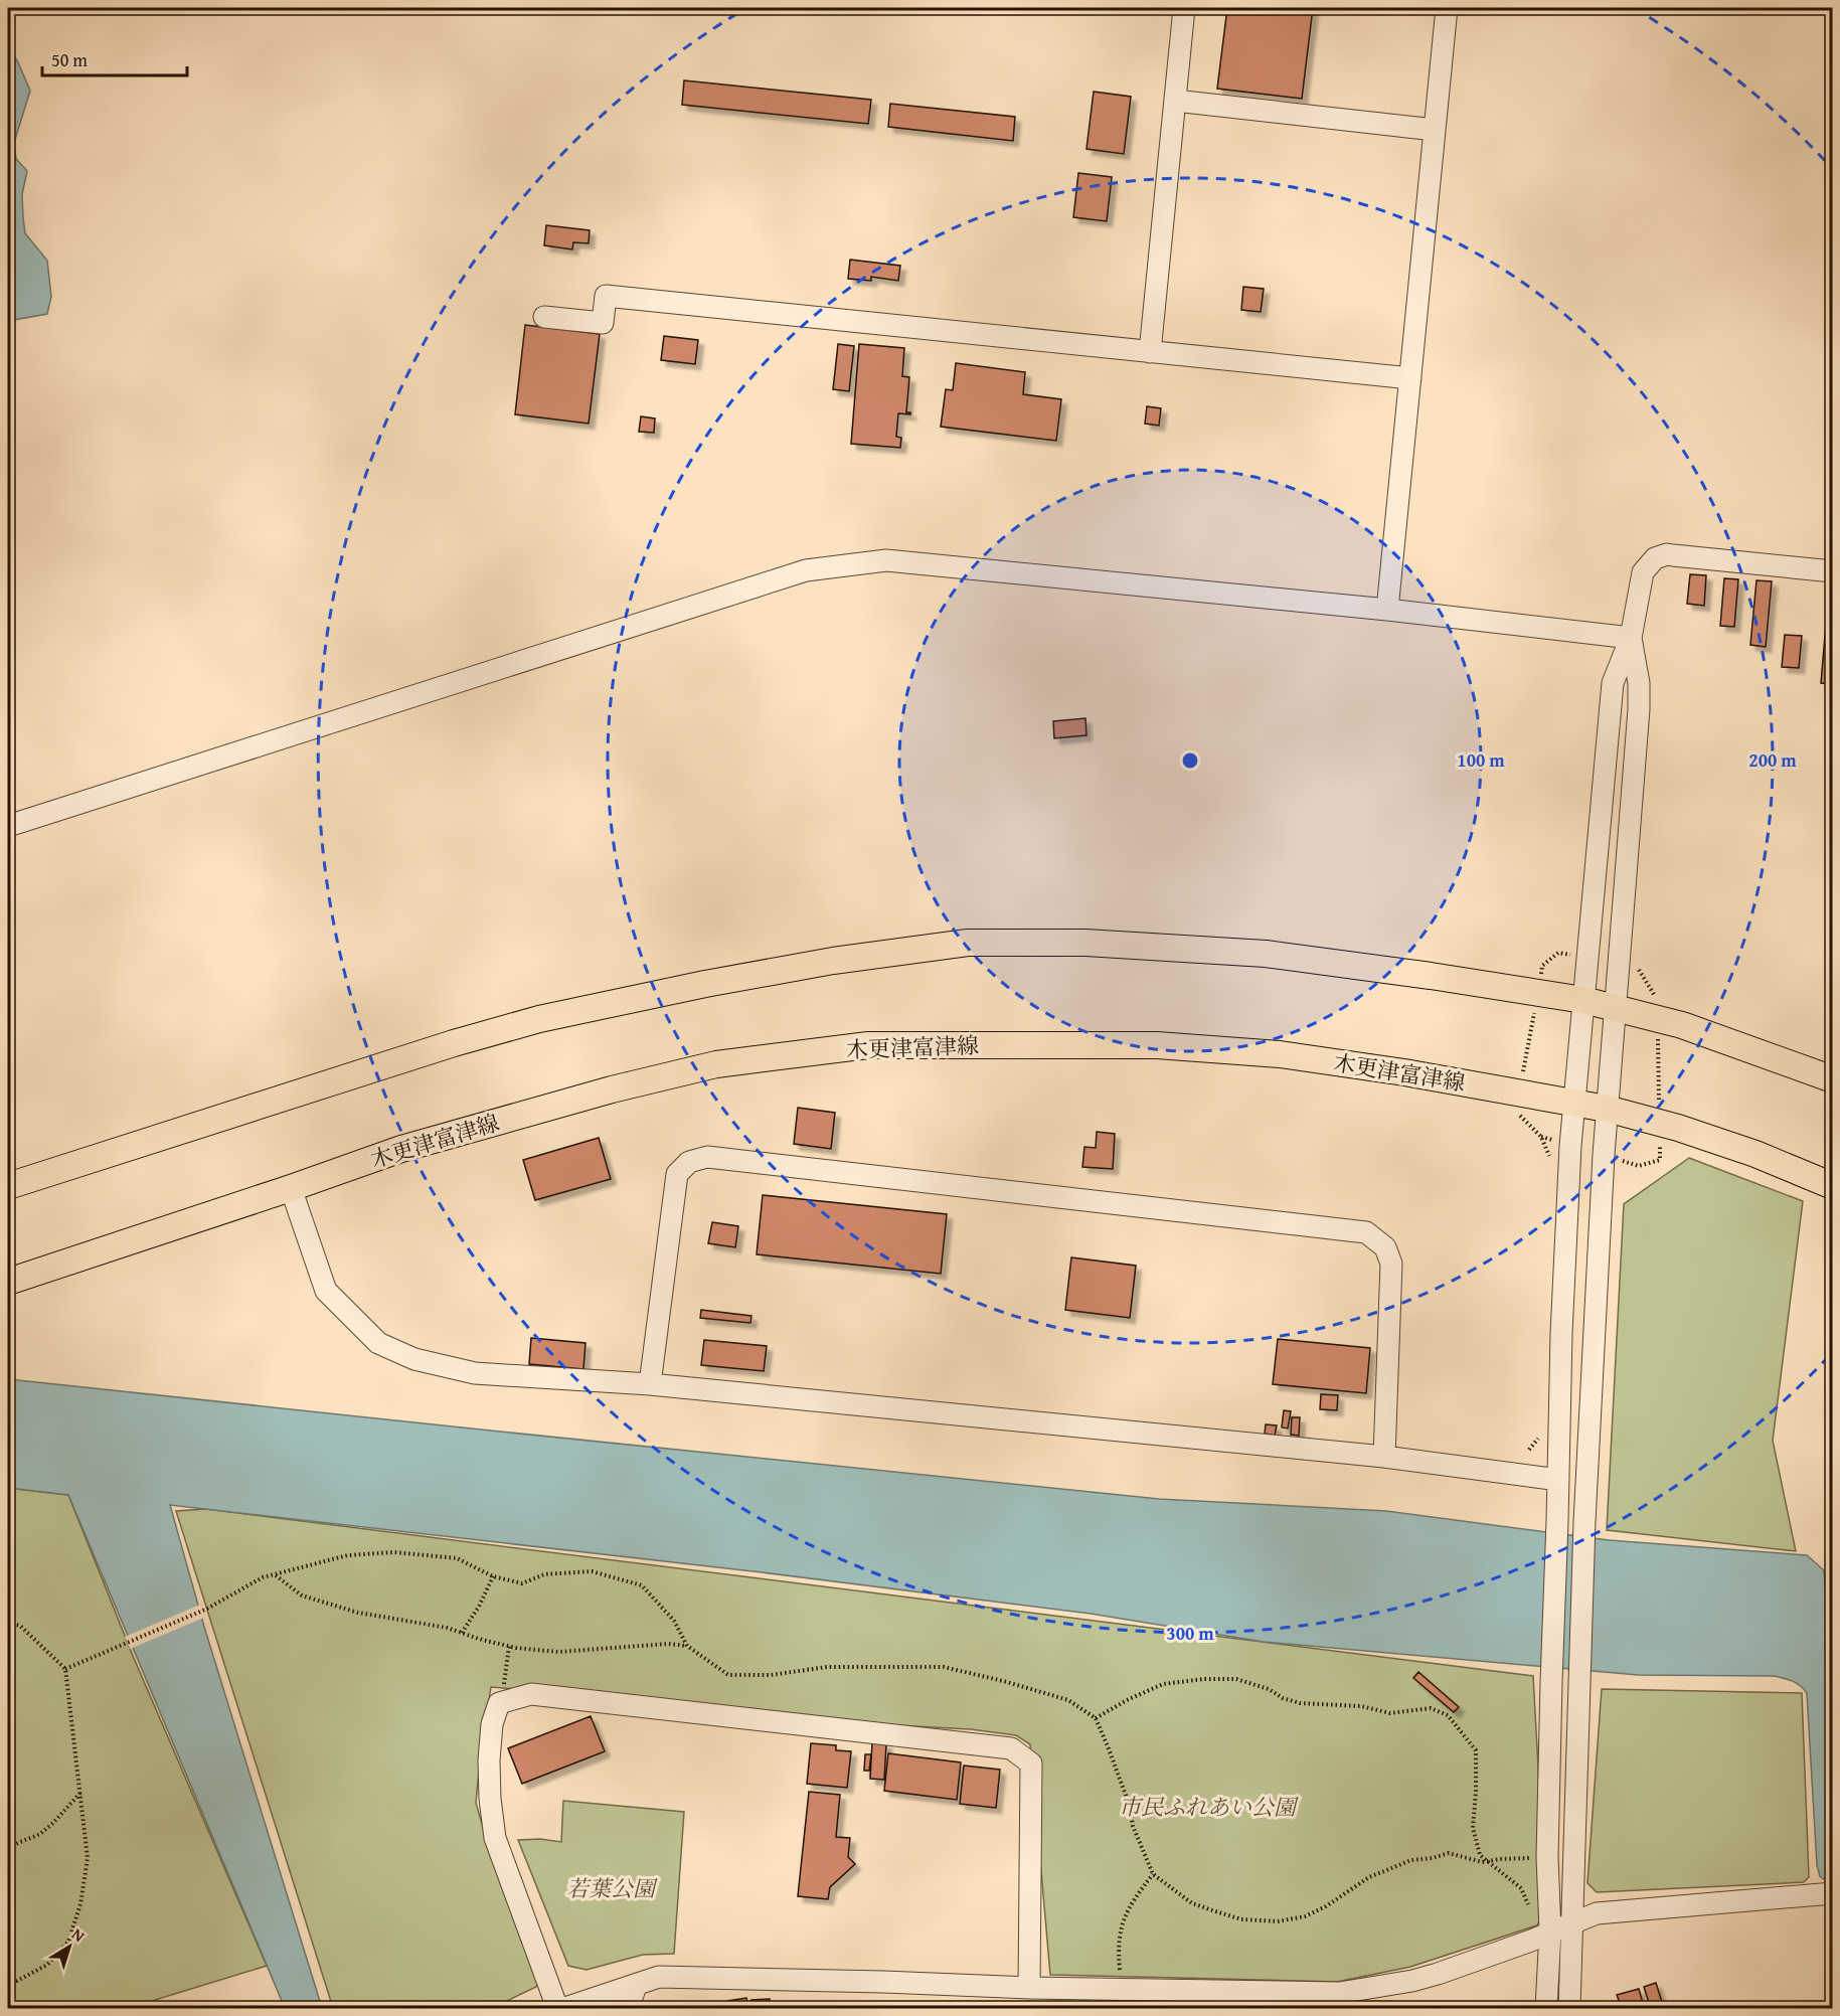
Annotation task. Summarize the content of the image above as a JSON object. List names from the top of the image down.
{
  "streets": {
    "main road": ["木更津富津線"]
  },
  "parks": ["市民ふれあい公園", "若葉公園"],
  "scale_bar": "50 m",
  "north": "top right",
  "rings": ["100 m", "200 m", "300 m"]
}
